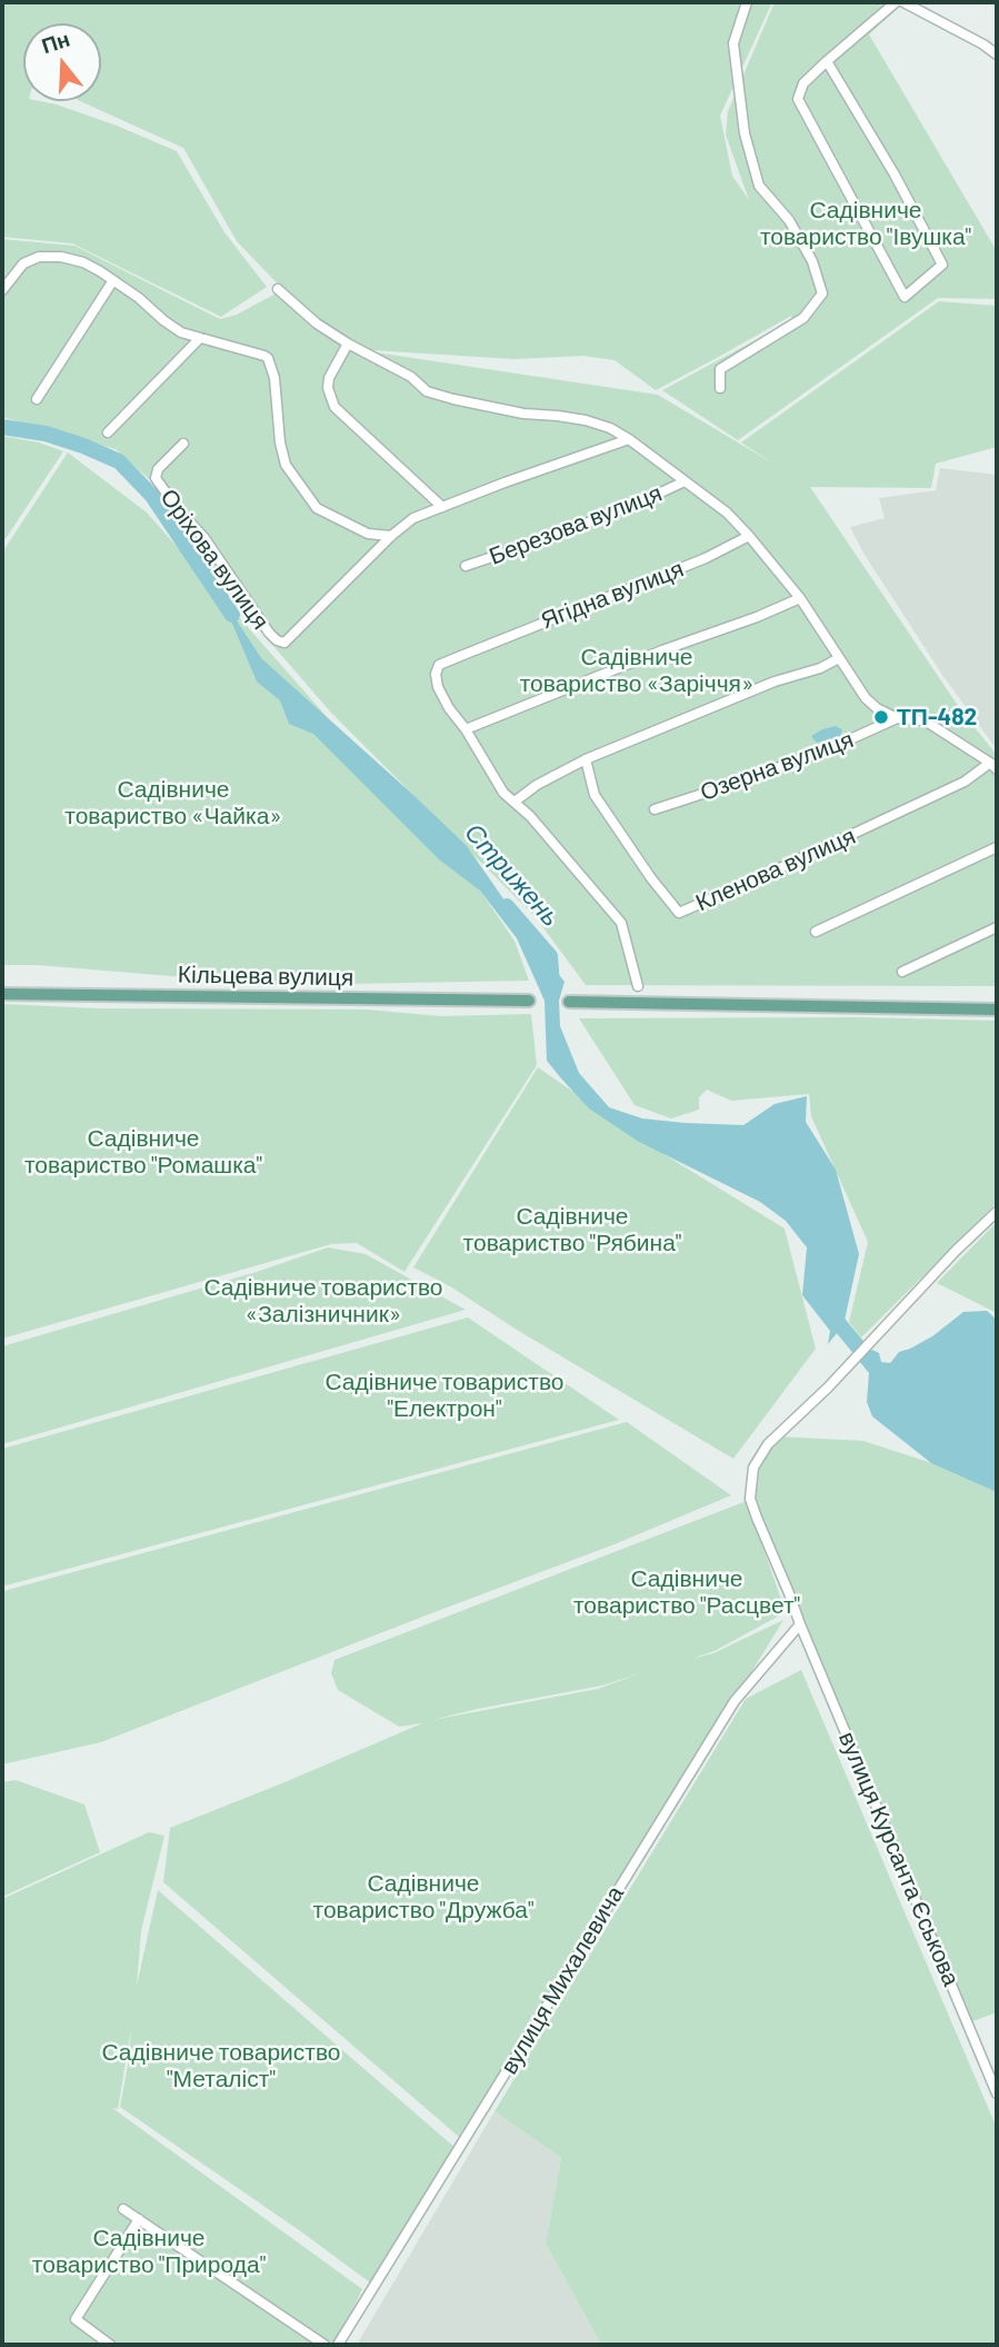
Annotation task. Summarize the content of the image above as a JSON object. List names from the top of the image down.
{
  "streets": {
    "main road": ["Кільцева вулиця"],
    "street": [
      "Березова вулиця",
      "Оріхова вулиця",
      "Ягідна вулиця",
      "Озерна вулиця",
      "Кленова вулиця",
      "вулиця Курсанта Єськова",
      "вулиця Михалевича"
    ]
  },
  "crossings": [
    ["вулиця Курсанта Єськова", "вулиця Михалевича"]
  ],
  "water": ["Стрижень"],
  "parks": [
    "Садівниче товариство \"Івушка\"",
    "Садівниче товариство «Заріччя»",
    "Садівниче товариство «Чайка»",
    "Садівниче товариство \"Ромашка\"",
    "Садівниче товариство \"Рябина\"",
    "Садівниче товариство «Залізничник»",
    "Садівниче товариство \"Електрон\"",
    "Садівниче товариство \"Расцвет\"",
    "Садівниче товариство \"Дружба\"",
    "Садівниче товариство \"Металіст\"",
    "Садівниче товариство \"Природа\""
  ],
  "places": ["ТП-482"],
  "north": "top"
}
